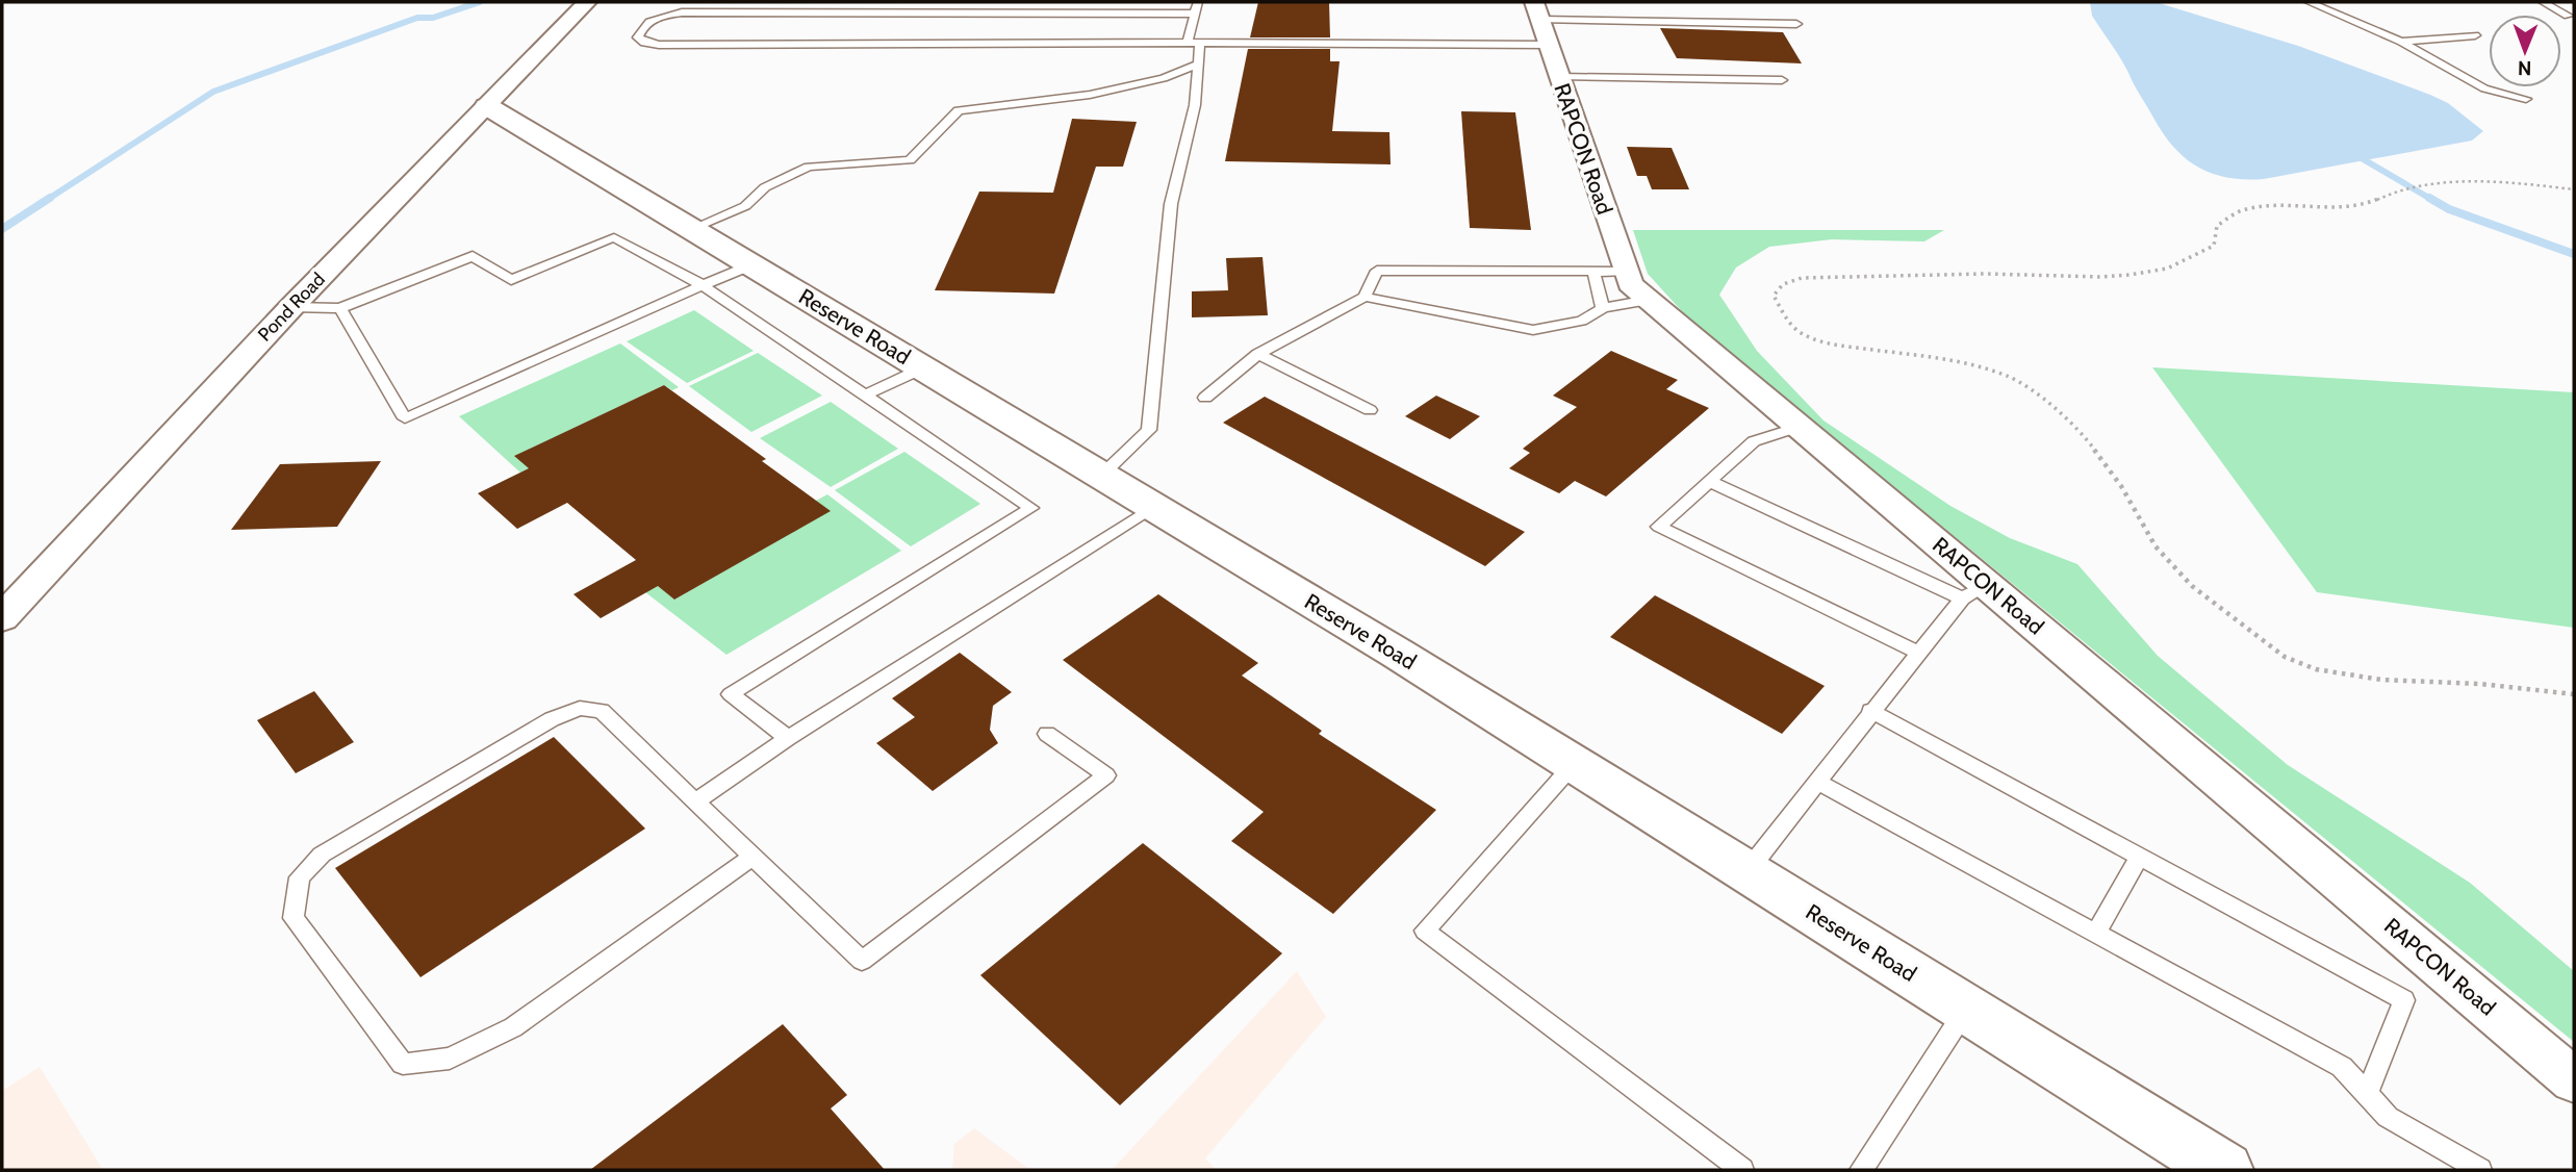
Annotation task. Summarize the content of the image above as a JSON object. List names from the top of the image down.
{
  "streets": {
    "street": ["RAPCON Road", "Pond Road", "Reserve Road"]
  },
  "crossings": [
    ["Pond Road", "Reserve Road"]
  ],
  "north": "bottom"
}
